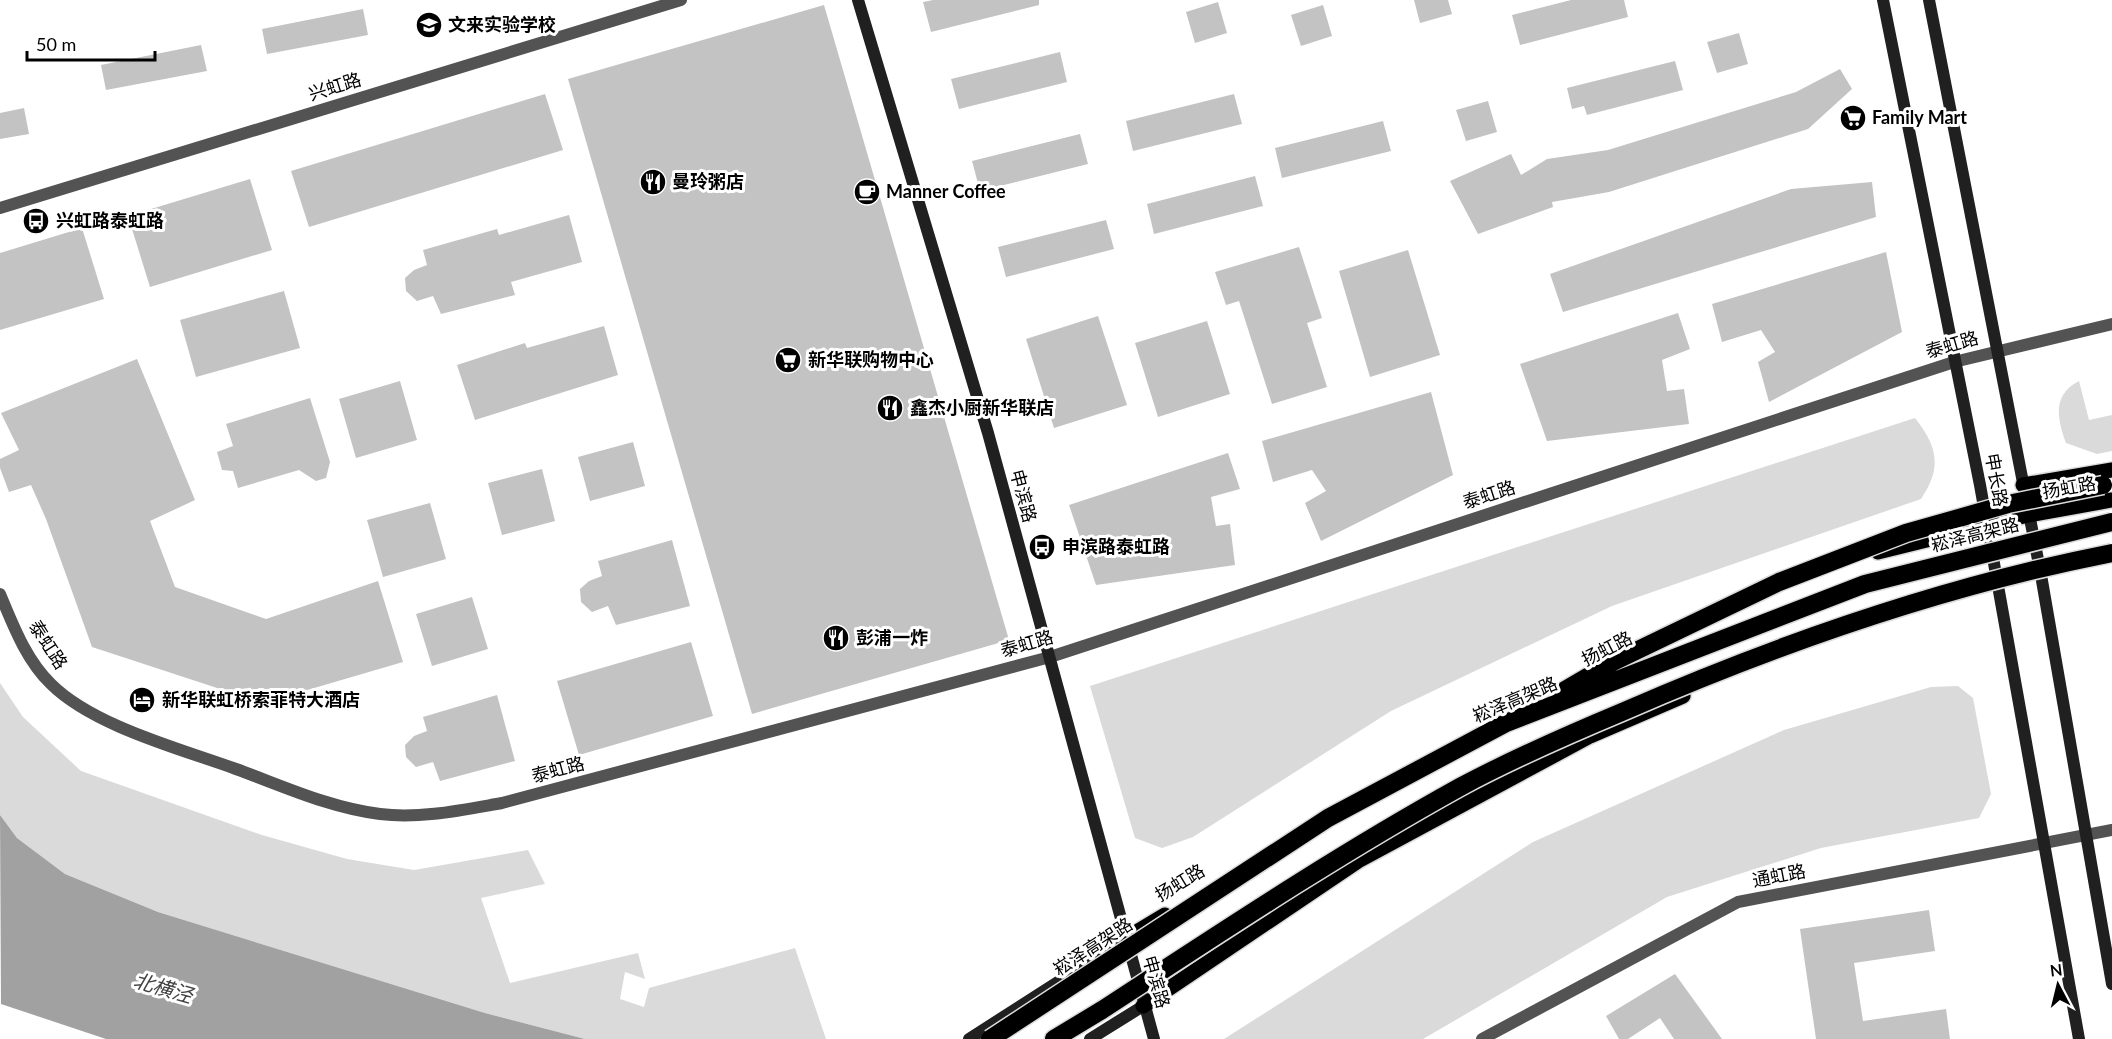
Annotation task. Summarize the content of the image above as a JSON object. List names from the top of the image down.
{
  "streets": {
    "highway": ["崧泽高架路"],
    "main road": ["申长路", "扬虹路", "申滨路"],
    "street": ["兴虹路", "泰虹路", "通虹路"]
  },
  "crossings": [
    ["泰虹路", "申长路"],
    ["泰虹路", "申滨路"],
    ["申长路", "扬虹路"],
    ["申长路", "通虹路"],
    ["扬虹路", "申滨路"]
  ],
  "water": ["北横泾"],
  "places": {
    "school or university": ["文来实验学校"],
    "supermarket": ["Family Mart", "新华联购物中心"],
    "restaurant": ["曼玲粥店", "鑫杰小厨新华联店", "彭浦一炸"],
    "cafe": ["Manner Coffee"],
    "bus stop": ["兴虹路泰虹路", "申滨路泰虹路"],
    "hotel": ["新华联虹桥索菲特大酒店"]
  },
  "scale_bar": "50 m",
  "north": "top"
}
